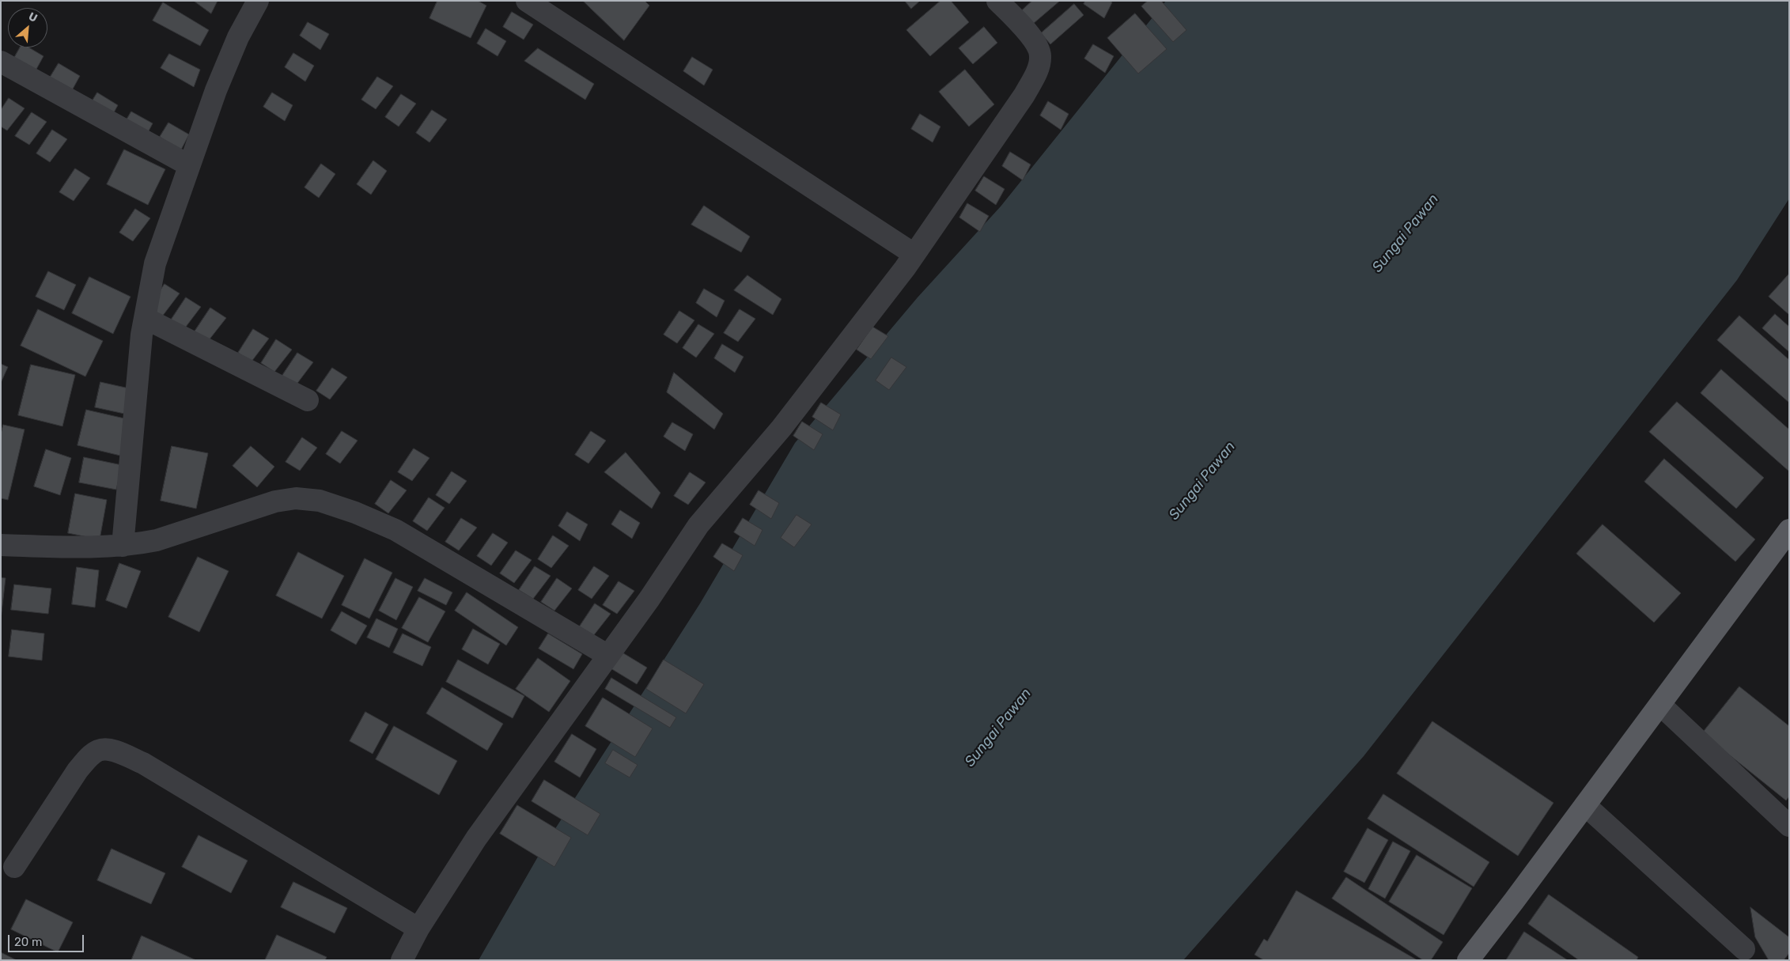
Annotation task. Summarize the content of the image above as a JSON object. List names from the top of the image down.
{
  "water": ["Sungai Pawan"],
  "scale_bar": "20 m",
  "north": "top right"
}
